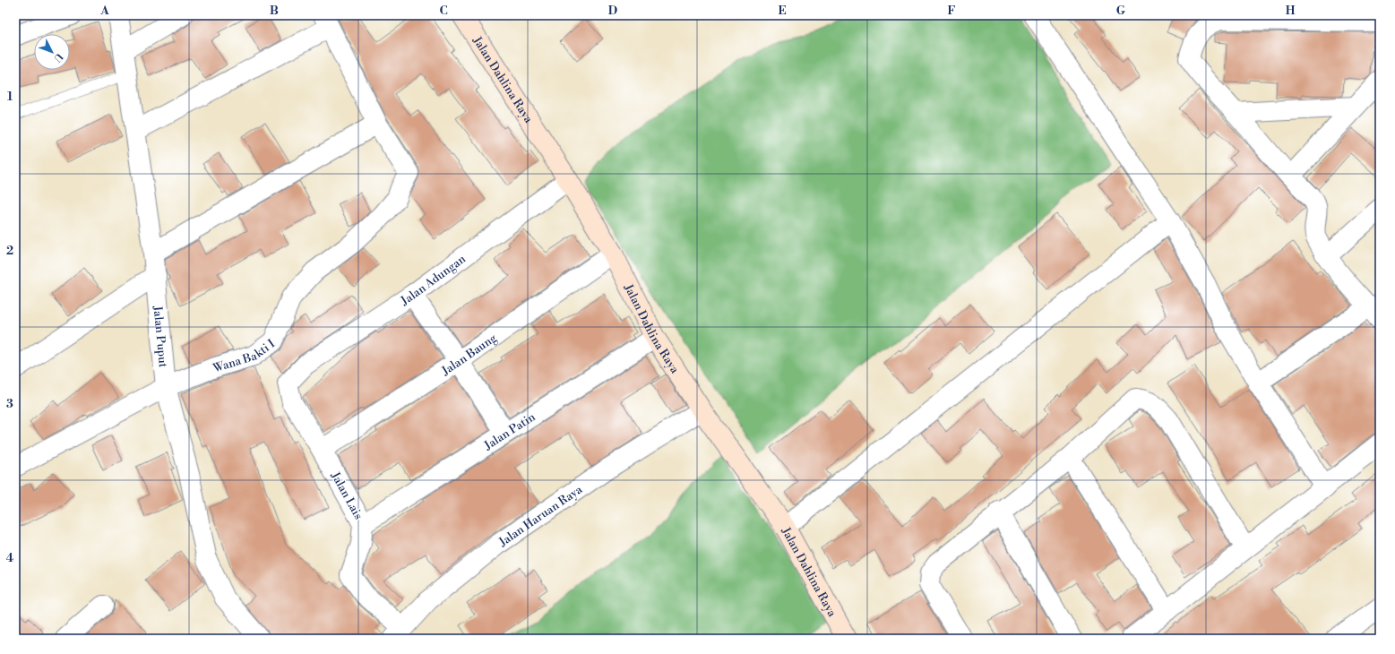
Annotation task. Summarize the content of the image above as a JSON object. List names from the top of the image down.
{
  "streets": {
    "street": [
      "Jalan Dahlina Raya",
      "Jalan Adungan",
      "Jalan Puput",
      "Wana Bakti I",
      "Jalan Baung",
      "Jalan Patin",
      "Jalan Lais",
      "Jalan Haruan Raya"
    ]
  },
  "crossings": [
    ["Jalan Dahlina Raya", "Jalan Adungan"],
    ["Jalan Dahlina Raya", "Jalan Baung"],
    ["Jalan Dahlina Raya", "Jalan Patin"],
    ["Jalan Dahlina Raya", "Jalan Haruan Raya"],
    ["Jalan Adungan", "Jalan Lais"],
    ["Jalan Puput", "Wana Bakti I"],
    ["Jalan Baung", "Jalan Lais"],
    ["Jalan Patin", "Jalan Lais"],
    ["Jalan Lais", "Jalan Haruan Raya"]
  ],
  "north": "bottom right",
  "grid": {
    "columns": [
      "A",
      "B",
      "C",
      "D",
      "E",
      "F",
      "G",
      "H"
    ],
    "rows": [
      "1",
      "2",
      "3",
      "4"
    ]
  }
}
